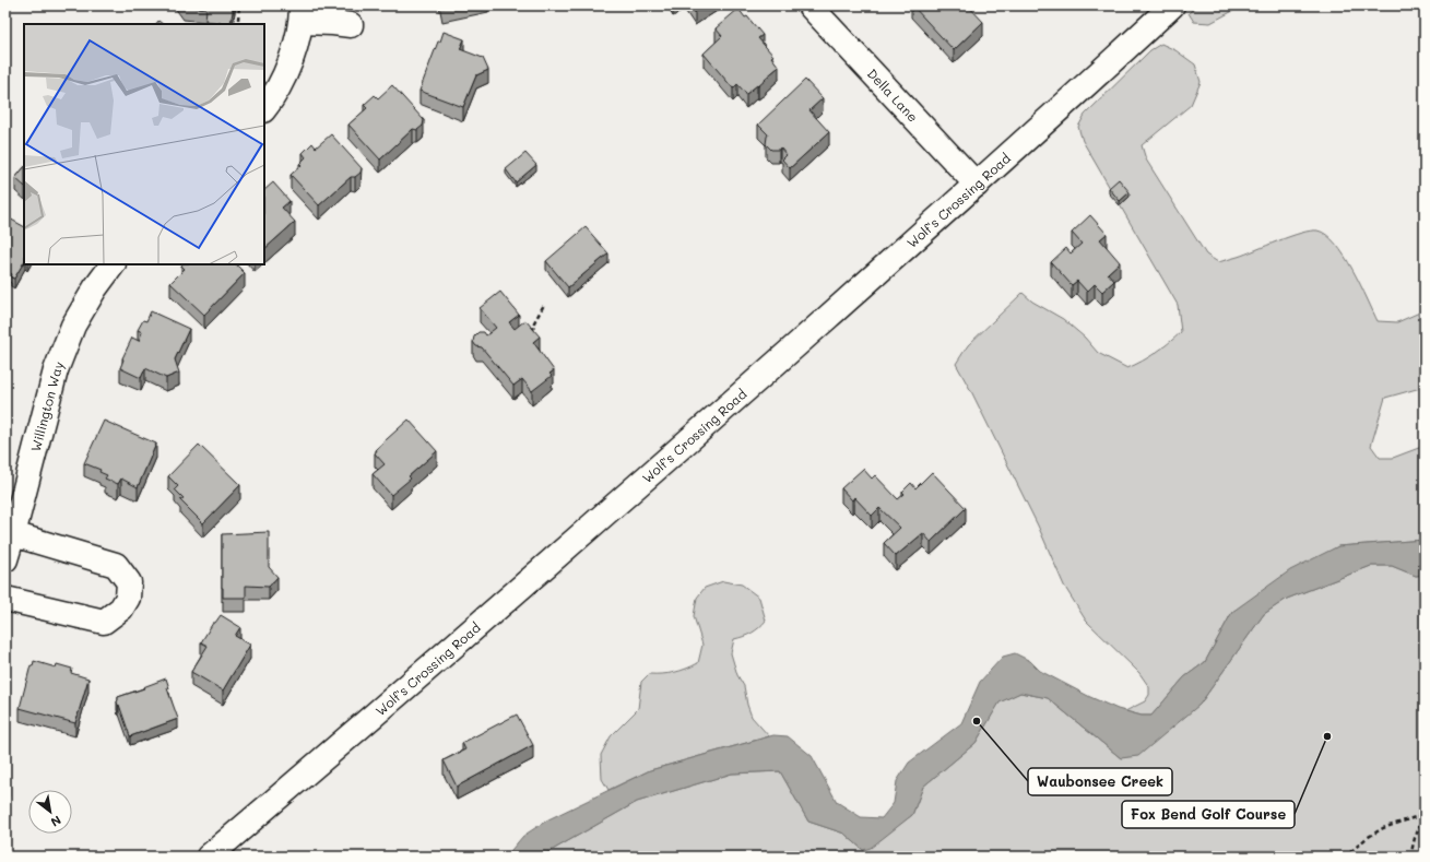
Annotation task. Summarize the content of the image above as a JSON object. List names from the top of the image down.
{
  "streets": {
    "main road": ["Della Lane", "Wolf's Crossing Road", "Willington Way"]
  },
  "crossings": [
    ["Della Lane", "Wolf's Crossing Road"]
  ],
  "places": ["Waubonsee Creek", "Fox Bend Golf Course"],
  "north": "bottom right"
}
